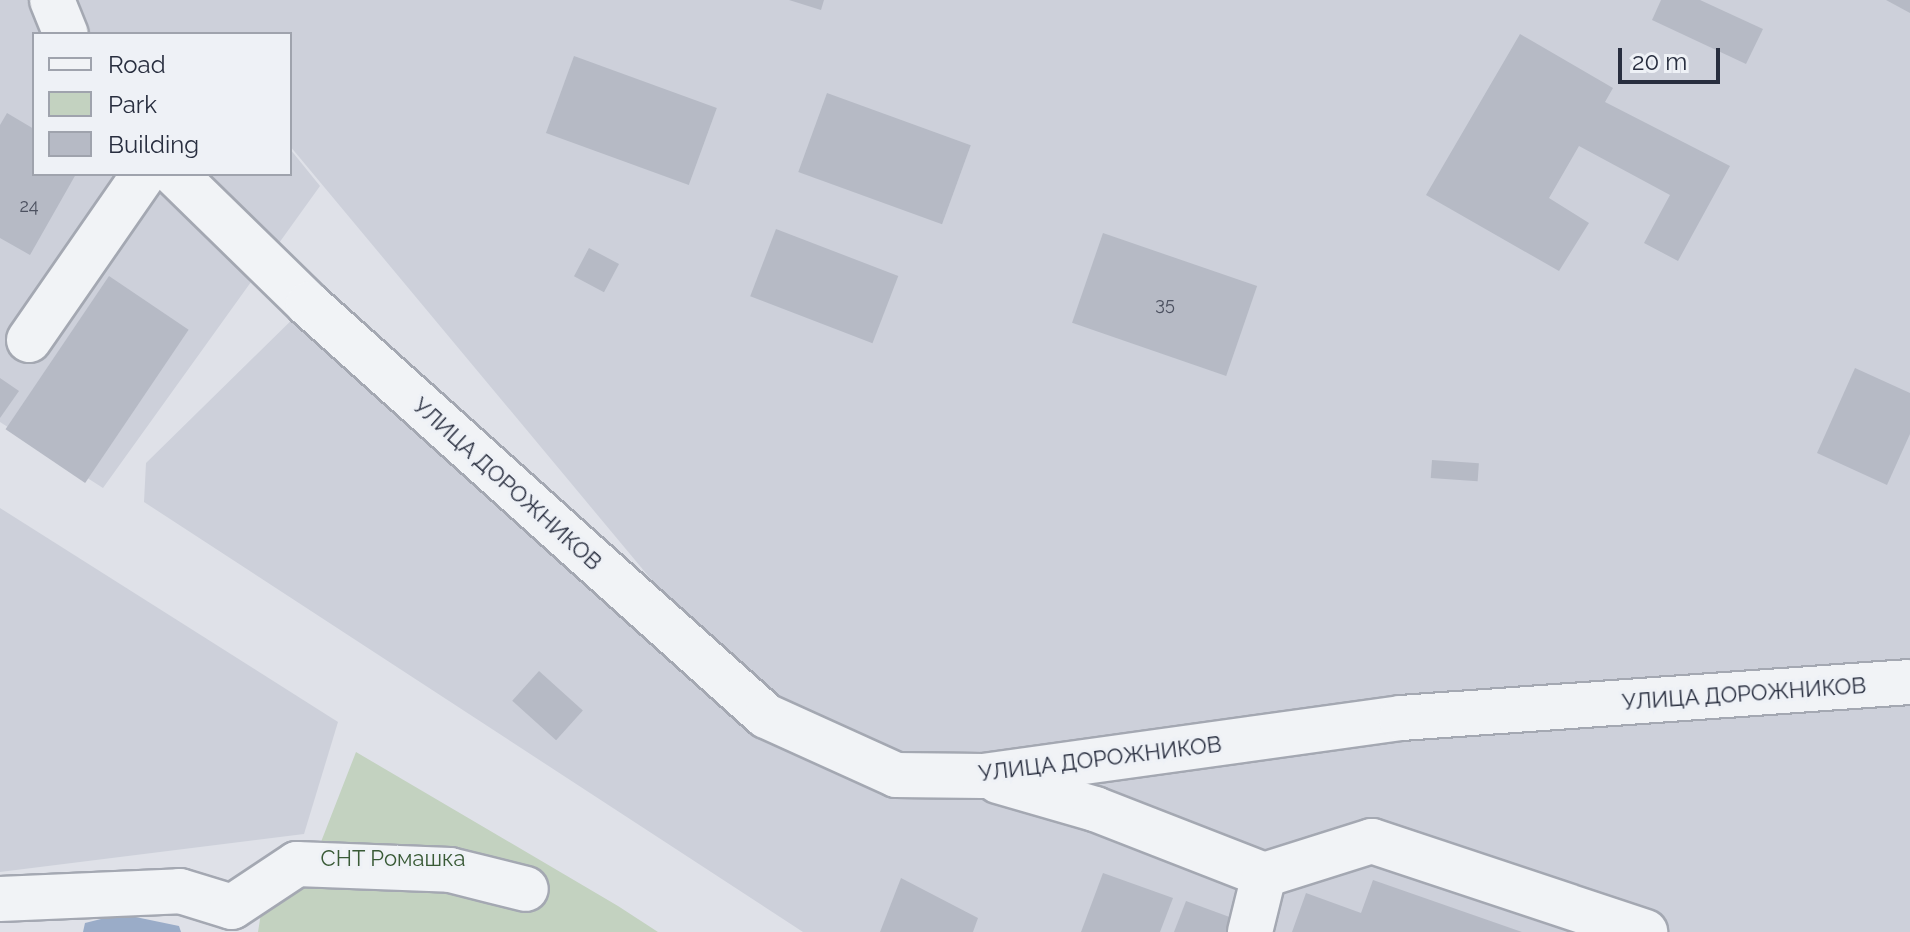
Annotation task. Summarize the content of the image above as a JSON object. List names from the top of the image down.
{
  "streets": {
    "street": ["УЛИЦА ДОРОЖНИКОВ"]
  },
  "parks": ["СНТ Ромашка"],
  "house_numbers": ["24", "35"],
  "legend": ["Road", "Park", "Building"],
  "scale_bar": "20 m"
}
